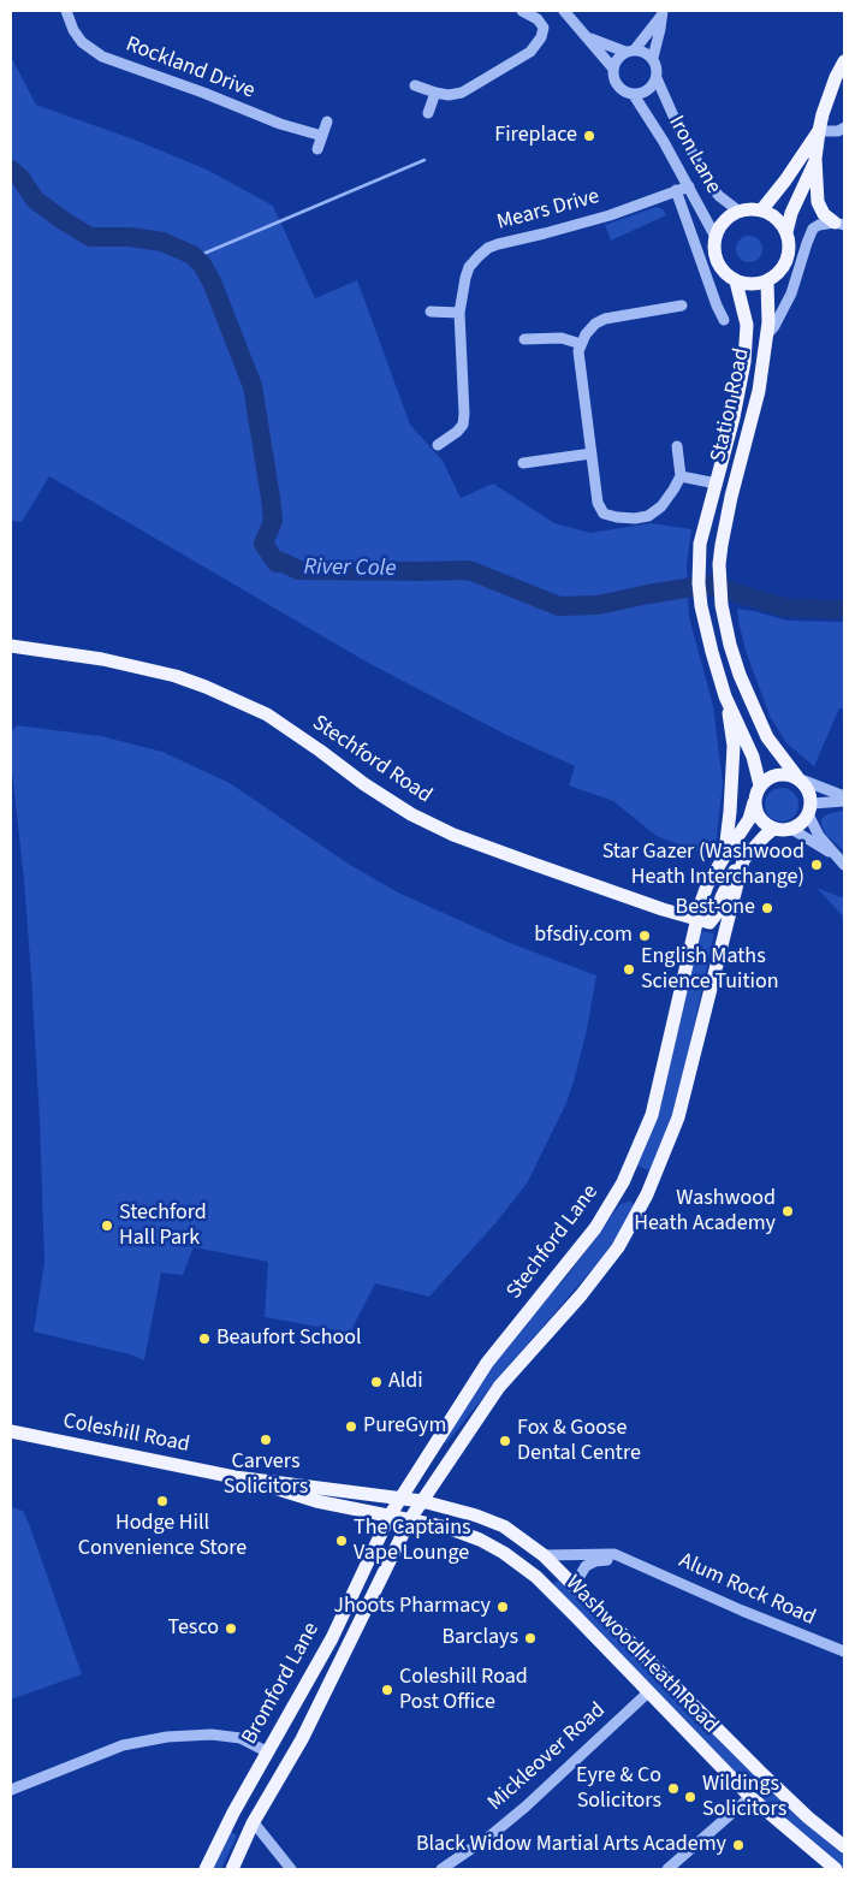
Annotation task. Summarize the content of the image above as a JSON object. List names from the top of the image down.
{
  "streets": {
    "main road": [
      "Station Road",
      "Stechford Road",
      "Stechford Lane",
      "Coleshill Road",
      "Washwood Heath Road",
      "Bromford Lane"
    ],
    "street": [
      "Rockland Drive",
      "Iron Lane",
      "Mears Drive",
      "Alum Rock Road",
      "Mickleover Road"
    ]
  },
  "crossings": [
    ["Iron Lane", "Mears Drive"],
    ["Iron Lane", "Station Road"],
    ["Station Road", "Stechford Lane"],
    ["Stechford Road", "Stechford Lane"],
    ["Stechford Lane", "Coleshill Road"],
    ["Stechford Lane", "Washwood Heath Road"],
    ["Stechford Lane", "Bromford Lane"],
    ["Coleshill Road", "Washwood Heath Road"],
    ["Coleshill Road", "Bromford Lane"],
    ["Alum Rock Road", "Washwood Heath Road"],
    ["Washwood Heath Road", "Bromford Lane"],
    ["Washwood Heath Road", "Mickleover Road"]
  ],
  "water": ["River Cole"],
  "places": [
    "Fireplace",
    "Star Gazer (Washwood Heath Interchange)",
    "Best-one",
    "bfsdiy.com",
    "English Maths Science Tuition",
    "Washwood Heath Academy",
    "Stechford Hall Park",
    "Beaufort School",
    "Aldi",
    "PureGym",
    "Carvers Solicitors",
    "Fox & Goose Dental Centre",
    "Hodge Hill Convenience Store",
    "The Captains Vape Lounge",
    "Jhoots Pharmacy",
    "Tesco",
    "Barclays",
    "Coleshill Road Post Office",
    "Eyre & Co Solicitors",
    "Wildings Solicitors",
    "Black Widow Martial Arts Academy"
  ]
}
